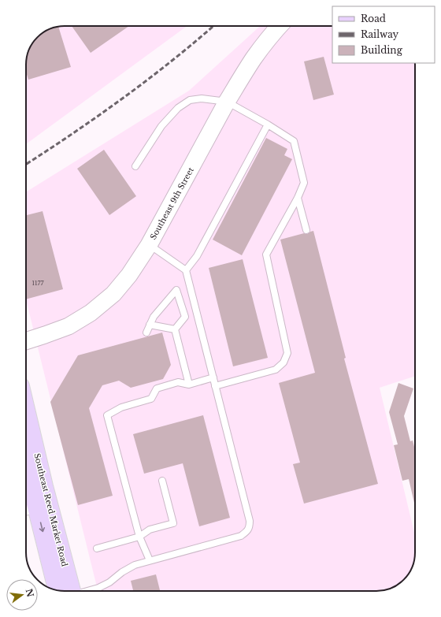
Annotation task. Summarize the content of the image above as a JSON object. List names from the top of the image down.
{
  "streets": {
    "main road": ["Southeast Reed Market Road"],
    "street": ["Southeast 9th Street"]
  },
  "house_numbers": ["1177"],
  "legend": ["Road", "Railway", "Building"],
  "north": "right"
}
